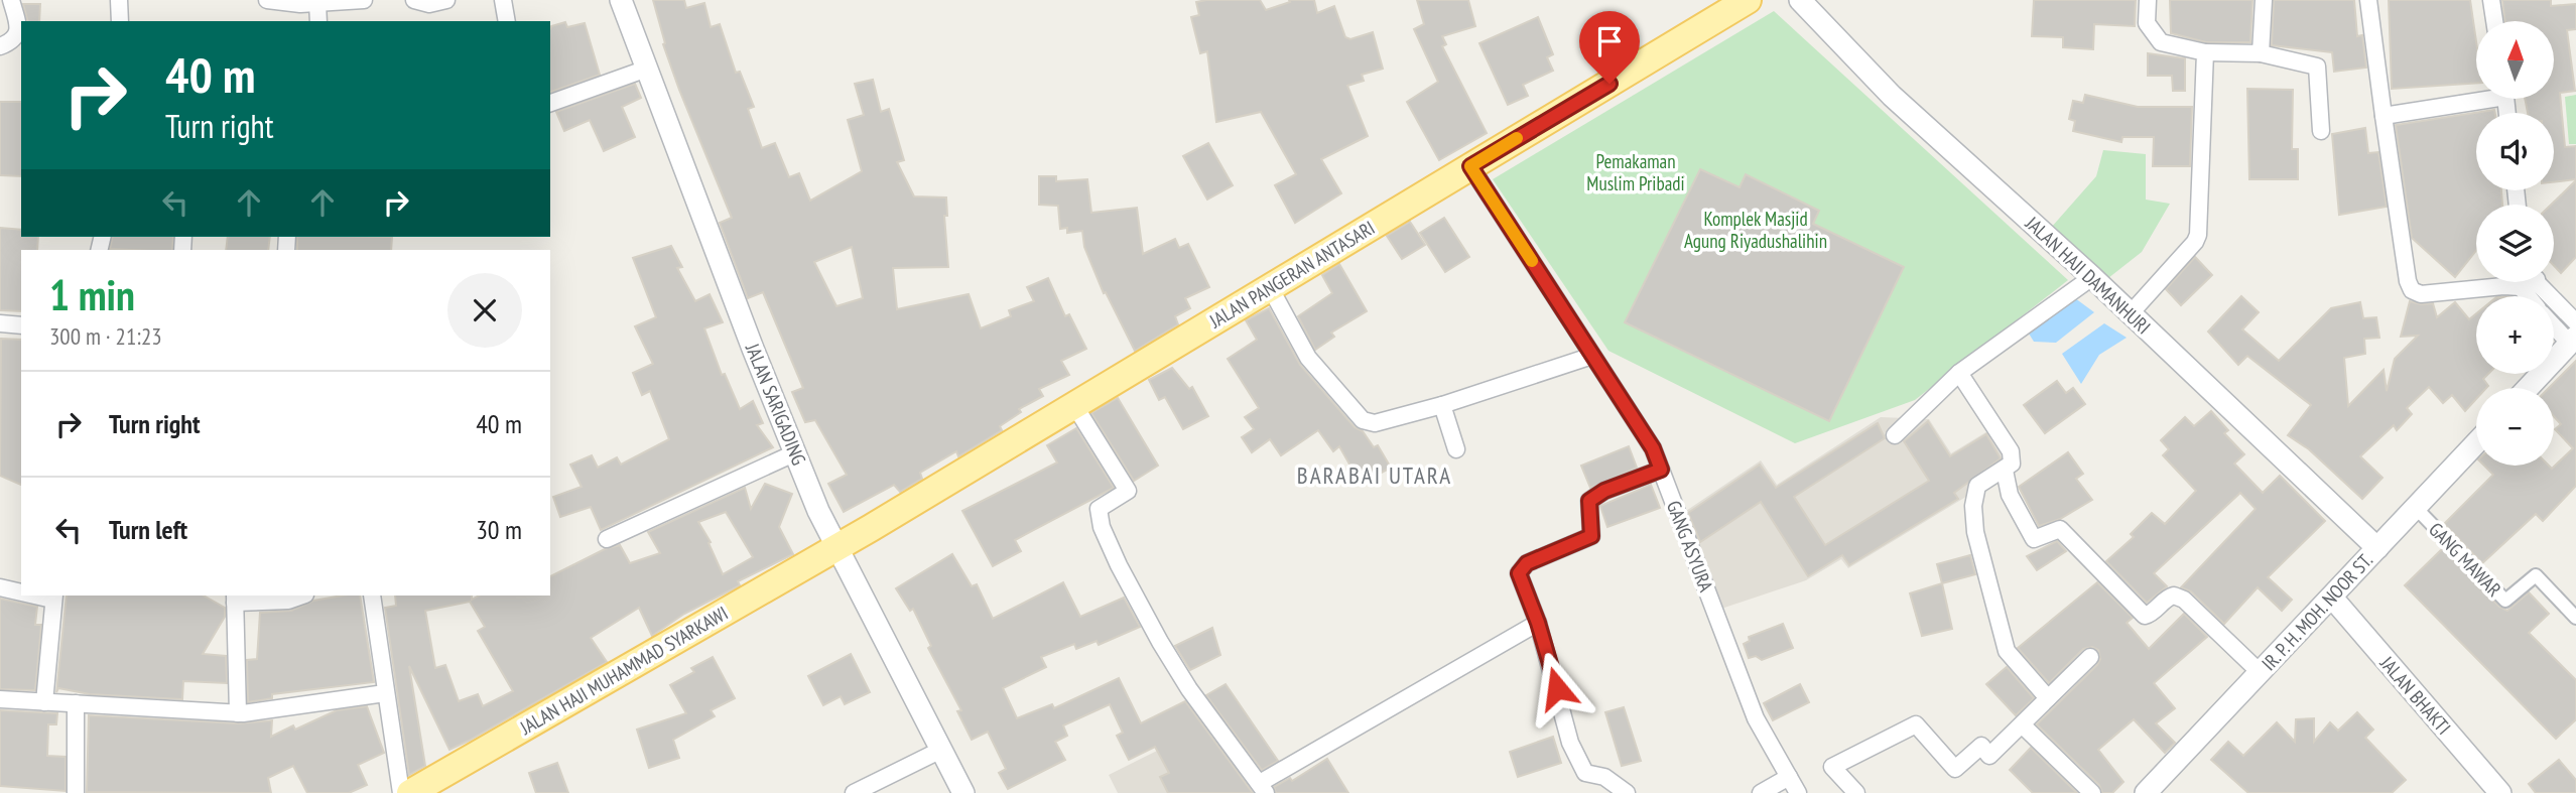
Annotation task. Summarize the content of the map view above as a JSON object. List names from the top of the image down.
{
  "streets": {
    "main road": ["JALAN PANGERAN ANTASARI", "JALAN HAJI MUHAMMAD SYARKAWI"],
    "street": [
      "JALAN HAJI DAMANHURI",
      "JALAN SARIGADING",
      "GANG ASYURA",
      "GANG MAWAR",
      "IR. P. H. MOH. NOOR ST.",
      "JALAN BHAKTI"
    ]
  },
  "crossings": [
    ["JALAN PANGERAN ANTASARI", "JALAN SARIGADING"],
    ["JALAN PANGERAN ANTASARI", "GANG ASYURA"],
    ["JALAN PANGERAN ANTASARI", "JALAN HAJI MUHAMMAD SYARKAWI"],
    ["JALAN HAJI DAMANHURI", "IR. P. H. MOH. NOOR ST."],
    ["JALAN SARIGADING", "JALAN HAJI MUHAMMAD SYARKAWI"],
    ["GANG MAWAR", "IR. P. H. MOH. NOOR ST."],
    ["IR. P. H. MOH. NOOR ST.", "JALAN BHAKTI"]
  ],
  "districts": ["BARABAI UTARA"],
  "parks": ["Pemakaman Muslim Pribadi", "Komplek Masjid Agung Riyadushalihin"],
  "north": "top",
  "page": {
    "map_buttons": ["+", "−"],
    "turn": ["40 m", "Turn right"],
    "heading": ["1 min", "300 m · 21:23"],
    "list": [
      {
        "name": "Turn right",
        "value": "40 m"
      },
      {
        "name": "Turn left",
        "value": "30 m"
      }
    ]
  }
}
